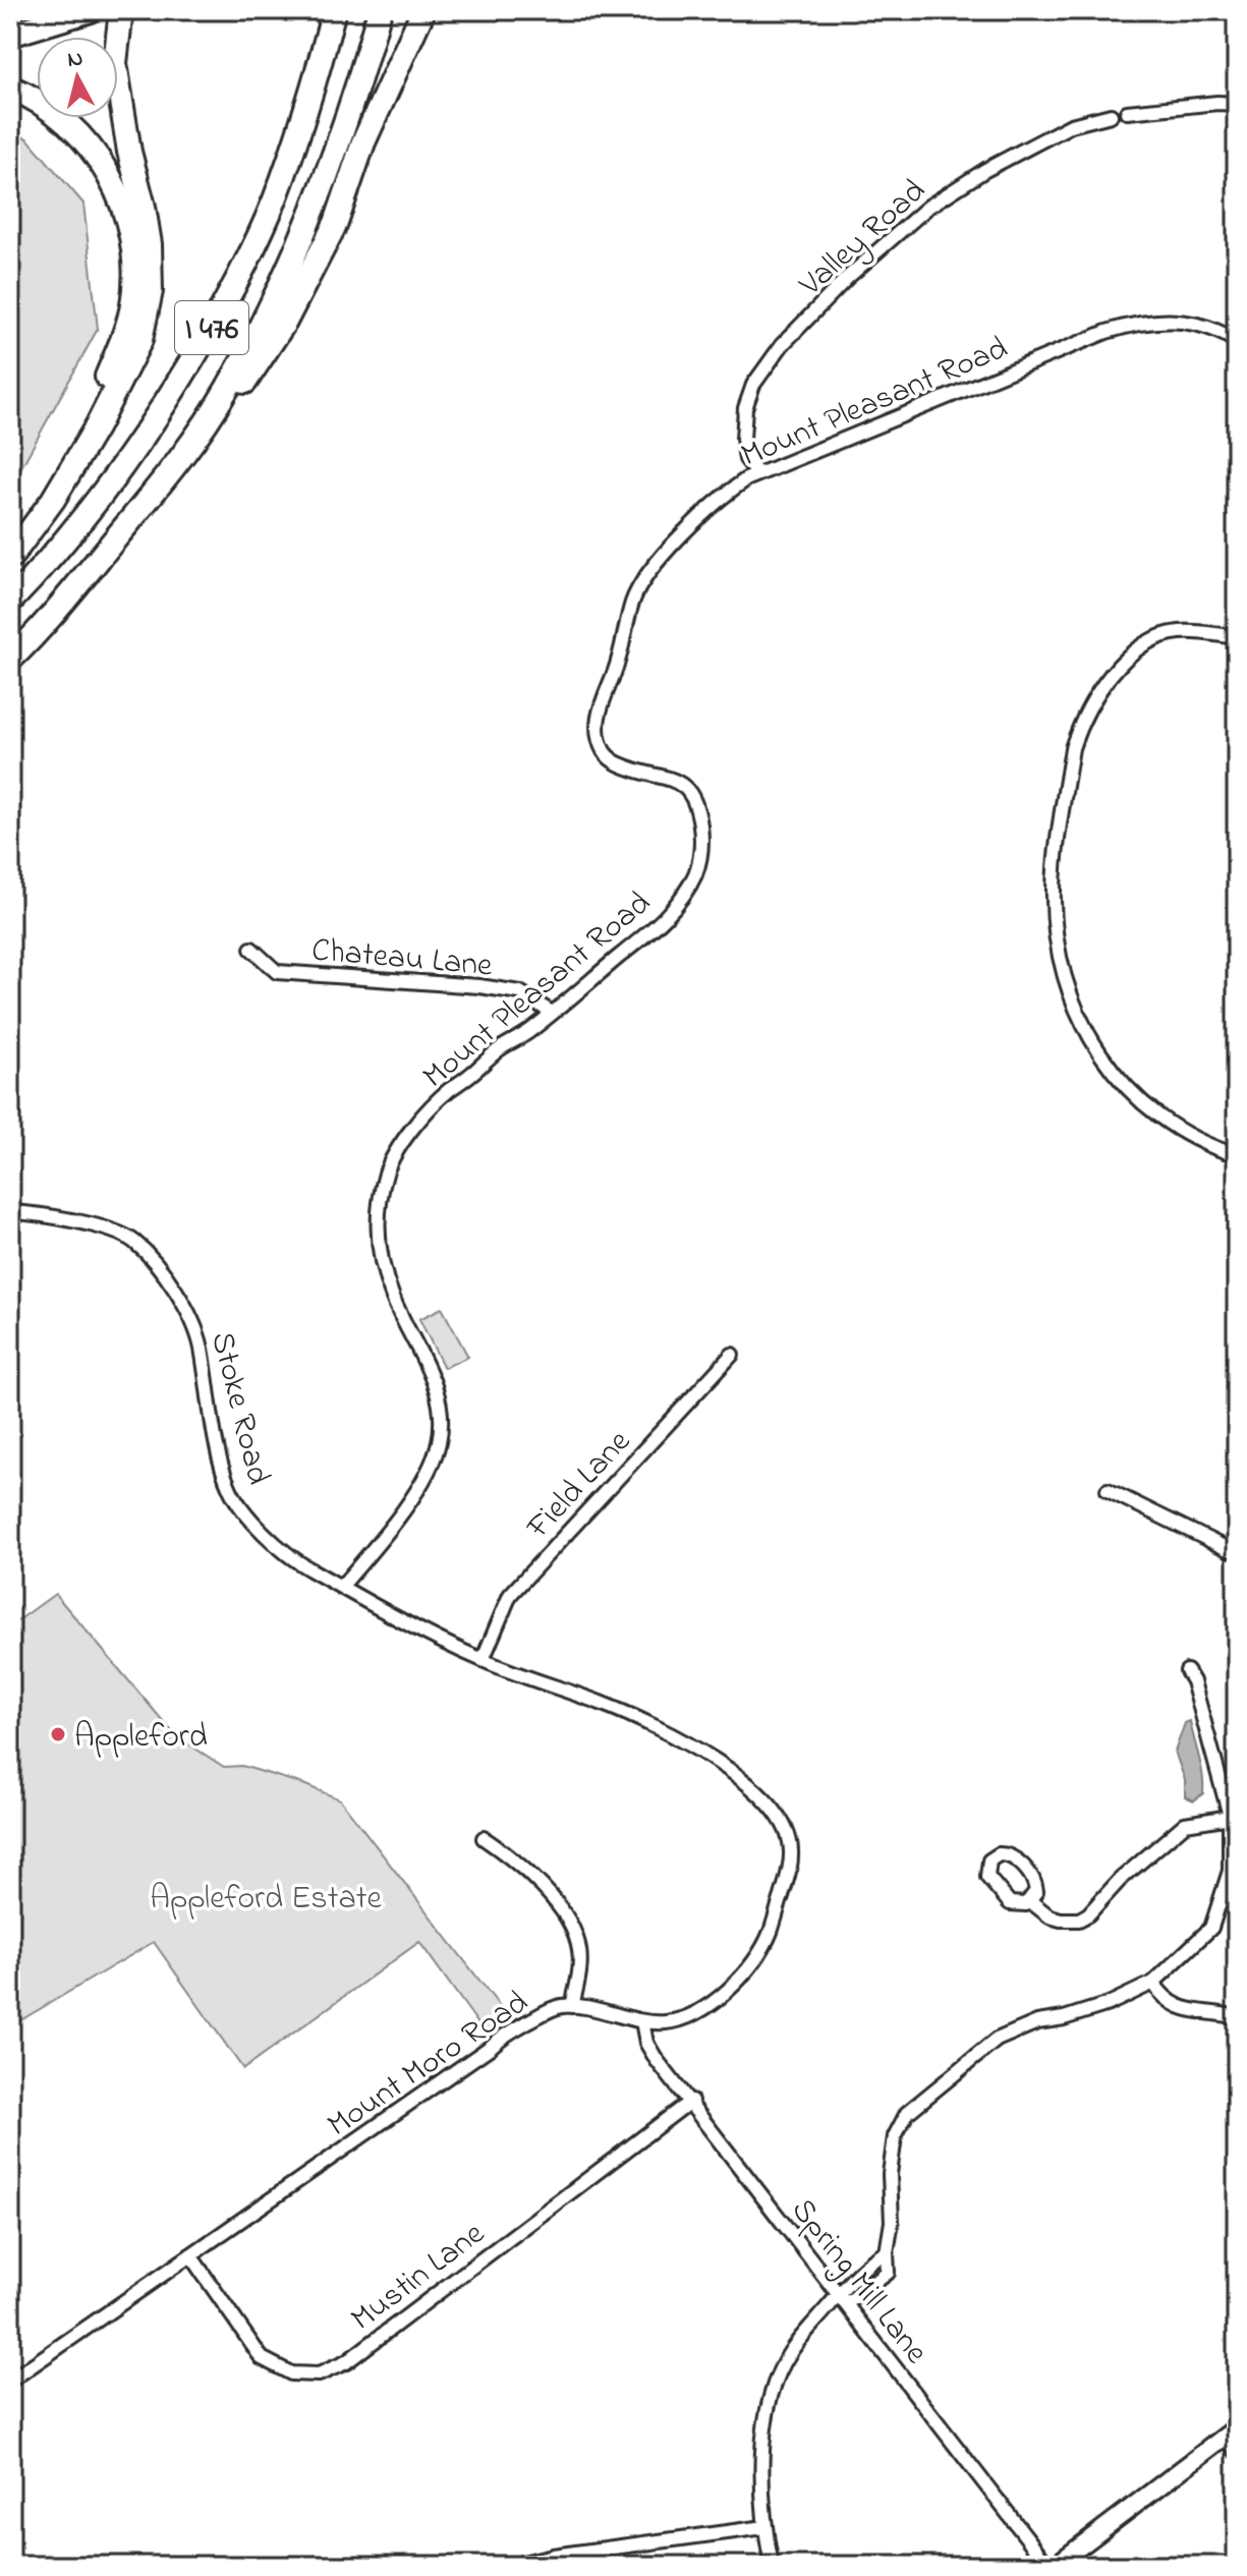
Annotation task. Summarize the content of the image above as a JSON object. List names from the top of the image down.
{
  "streets": {
    "highway": ["I 476"],
    "street": [
      "Valley Road",
      "Mount Pleasant Road",
      "Chateau Lane",
      "Stoke Road",
      "Field Lane",
      "Mount Moro Road",
      "Mustin Lane",
      "Spring Mill Lane"
    ]
  },
  "crossings": [
    ["Valley Road", "Mount Pleasant Road"],
    ["Mount Pleasant Road", "Chateau Lane"],
    ["Mount Pleasant Road", "Stoke Road"],
    ["Mount Pleasant Road", "Mount Moro Road"],
    ["Stoke Road", "Mount Moro Road"],
    ["Field Lane", "Mount Moro Road"],
    ["Mount Moro Road", "Mustin Lane"],
    ["Mount Moro Road", "Spring Mill Lane"],
    ["Mustin Lane", "Spring Mill Lane"]
  ],
  "parks": ["Appleford Estate"],
  "places": ["Appleford"],
  "north": "top"
}
